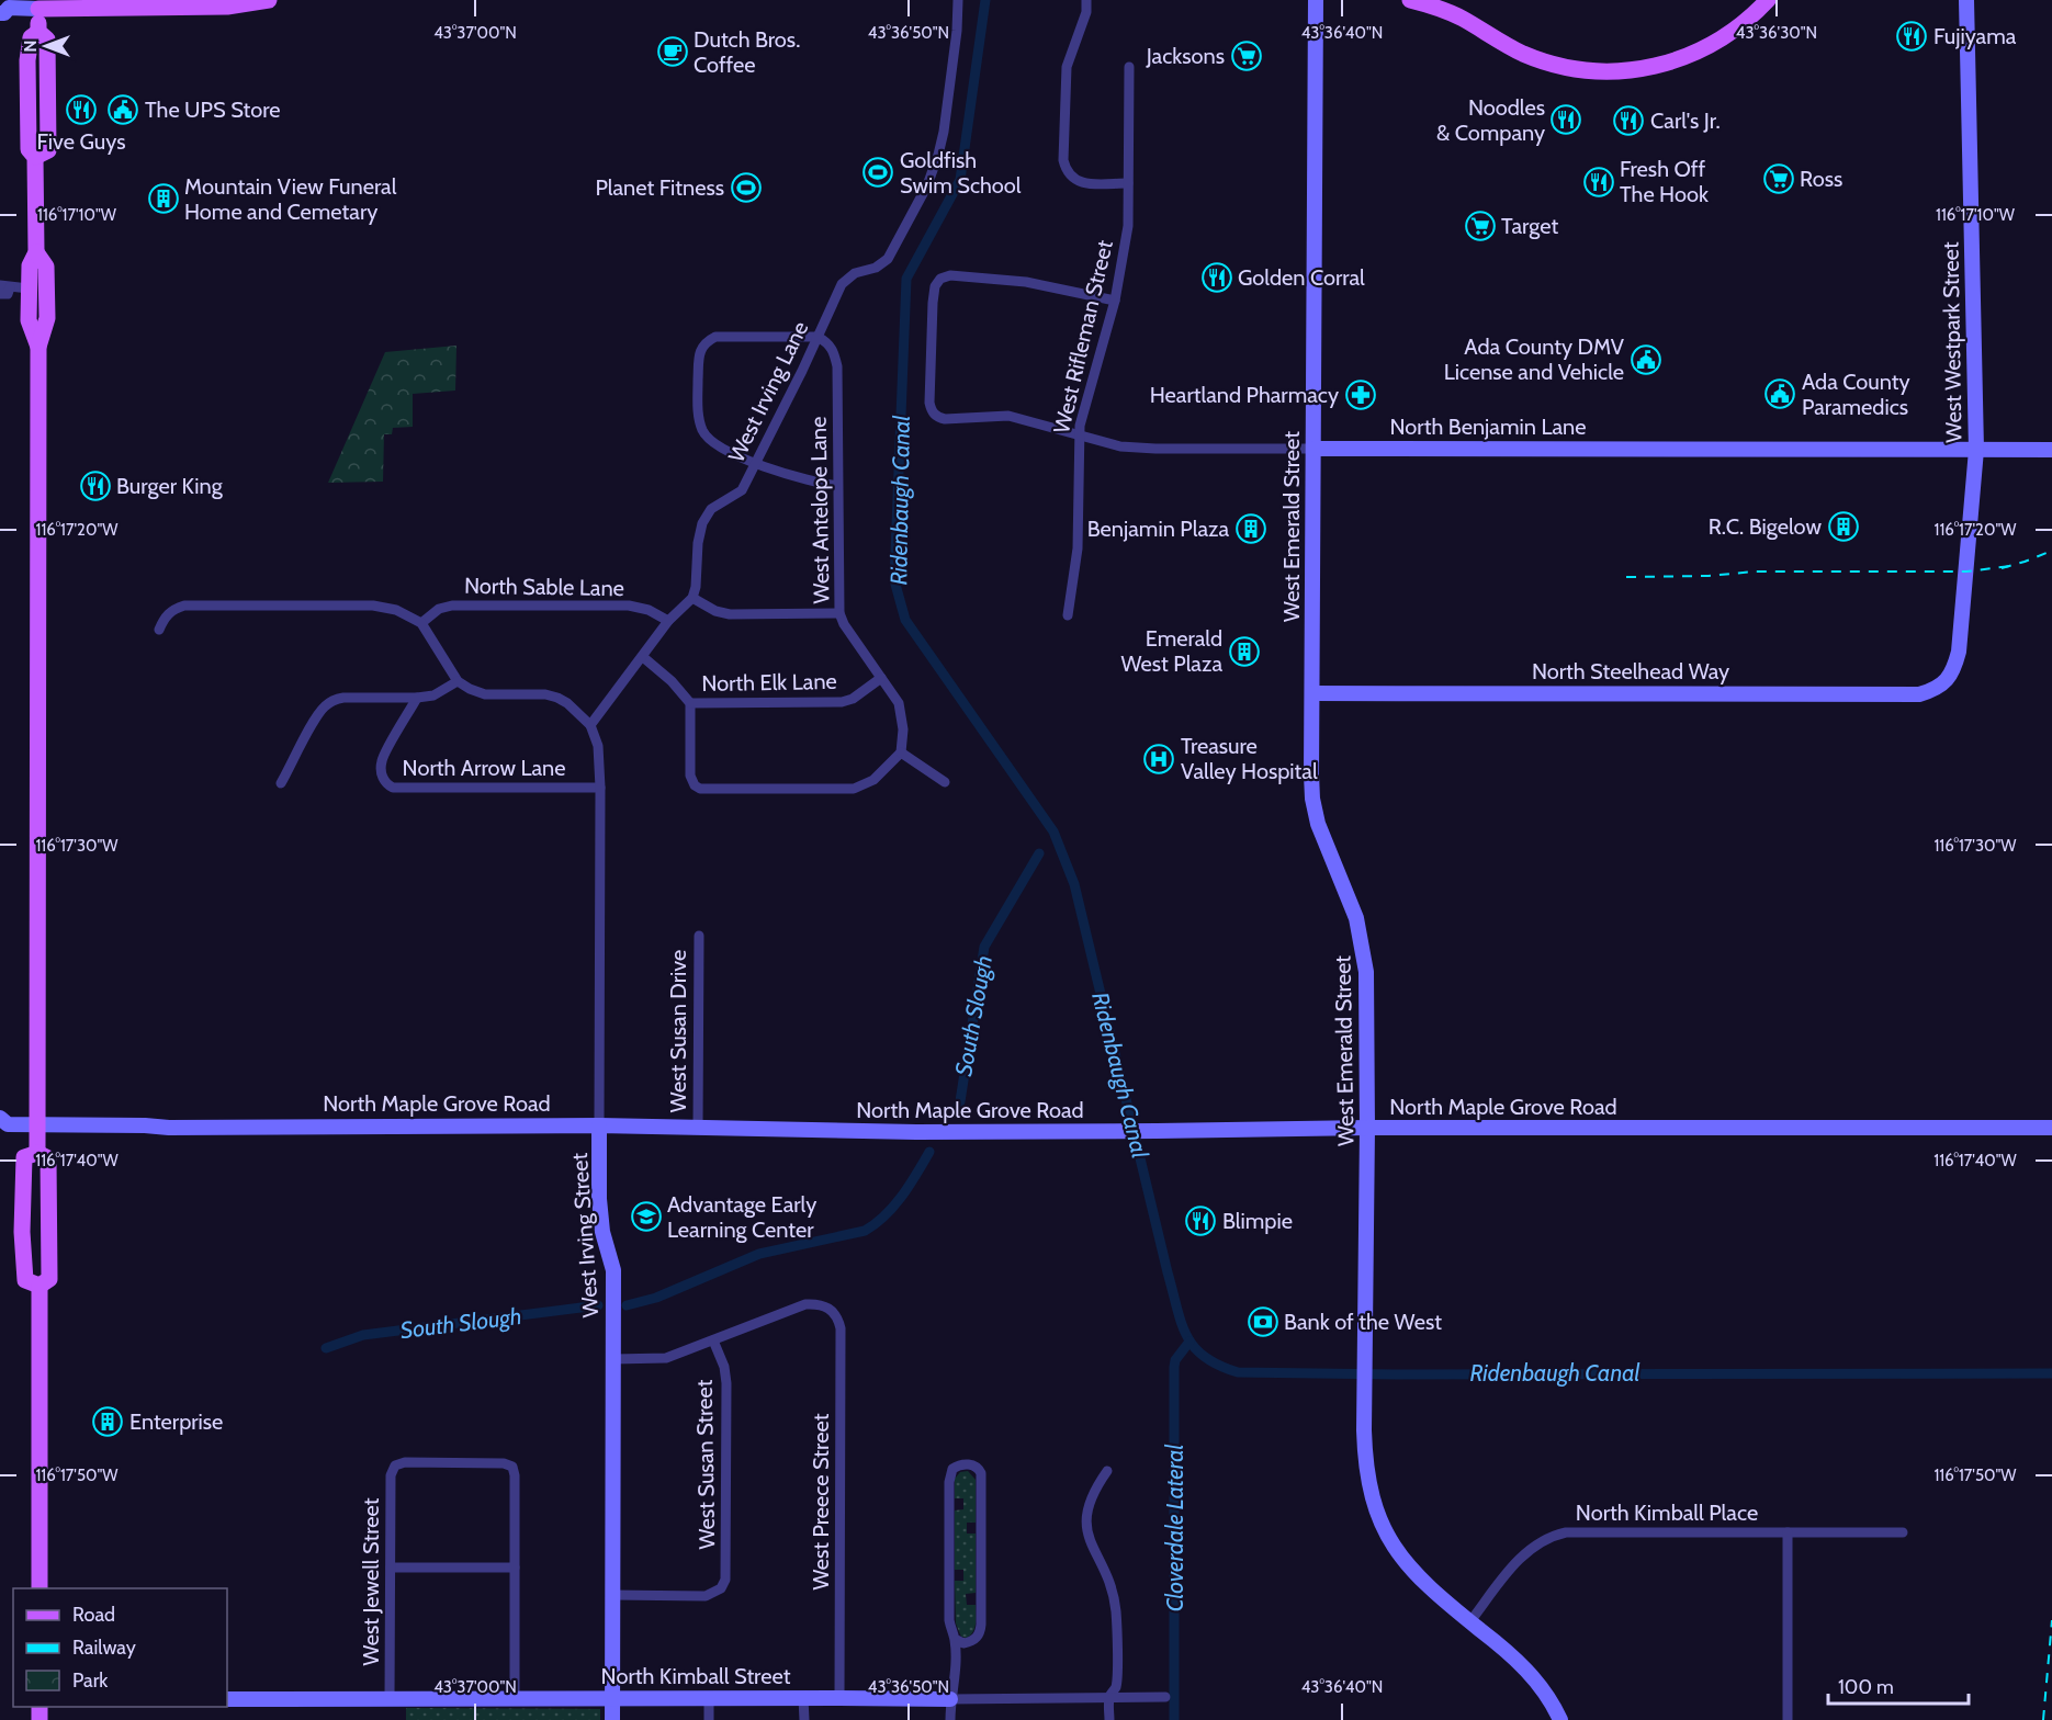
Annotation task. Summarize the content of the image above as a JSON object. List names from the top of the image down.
{
  "streets": {
    "main road": [
      "West Westpark Street",
      "North Benjamin Lane",
      "West Emerald Street",
      "North Steelhead Way",
      "North Maple Grove Road",
      "West Irving Street",
      "North Kimball Street"
    ],
    "street": [
      "West Rifleman Street",
      "West Irving Lane",
      "West Antelope Lane",
      "North Sable Lane",
      "North Elk Lane",
      "North Arrow Lane",
      "West Susan Drive",
      "West Susan Street",
      "West Preece Street",
      "North Kimball Place",
      "West Jewell Street"
    ]
  },
  "crossings": [
    ["West Rifleman Street", "North Benjamin Lane"],
    ["West Westpark Street", "North Benjamin Lane"],
    ["West Westpark Street", "North Steelhead Way"],
    ["West Irving Lane", "West Antelope Lane"],
    ["North Benjamin Lane", "West Emerald Street"],
    ["West Antelope Lane", "North Elk Lane"],
    ["West Emerald Street", "North Steelhead Way"],
    ["West Emerald Street", "North Maple Grove Road"],
    ["West Emerald Street", "North Kimball Place"],
    ["North Arrow Lane", "West Irving Street"],
    ["West Susan Drive", "North Maple Grove Road"],
    ["North Maple Grove Road", "West Irving Street"],
    ["West Irving Street", "West Susan Street"],
    ["West Irving Street", "North Kimball Street"],
    ["West Susan Street", "West Preece Street"],
    ["West Preece Street", "North Kimball Street"],
    ["West Jewell Street", "North Kimball Street"]
  ],
  "water": ["Ridenbaugh Canal", "South Slough", "Cloverdale Lateral"],
  "places": {
    "restaurant": [
      "Fujiyama",
      "Five Guys",
      "Noodles & Company",
      "Carl's Jr.",
      "Fresh Off The Hook",
      "Golden Corral",
      "Burger King",
      "Blimpie"
    ],
    "cafe": ["Dutch Bros. Coffee"],
    "supermarket": ["Jacksons", "Ross", "Target"],
    "public building": ["The UPS Store", "Ada County DMV License and Vehicle", "Ada County Paramedics"],
    "sports": ["Goldfish Swim School", "Planet Fitness"],
    "building": [
      "Mountain View Funeral Home and Cemetary",
      "R.C. Bigelow",
      "Benjamin Plaza",
      "Emerald West Plaza",
      "Enterprise"
    ],
    "pharmacy": ["Heartland Pharmacy"],
    "hospital": ["Treasure Valley Hospital"],
    "school or university": ["Advantage Early Learning Center"],
    "bank": ["Bank of the West"]
  },
  "legend": ["Road", "Railway", "Park"],
  "scale_bar": "100 m",
  "north": "left",
  "coordinates": [
    "43°37'00\"N",
    "43°36'50\"N",
    "43°36'40\"N",
    "43°36'30\"N",
    "116°17'10\"W",
    "116°17'20\"W",
    "116°17'30\"W",
    "116°17'40\"W",
    "116°17'50\"W"
  ]
}
